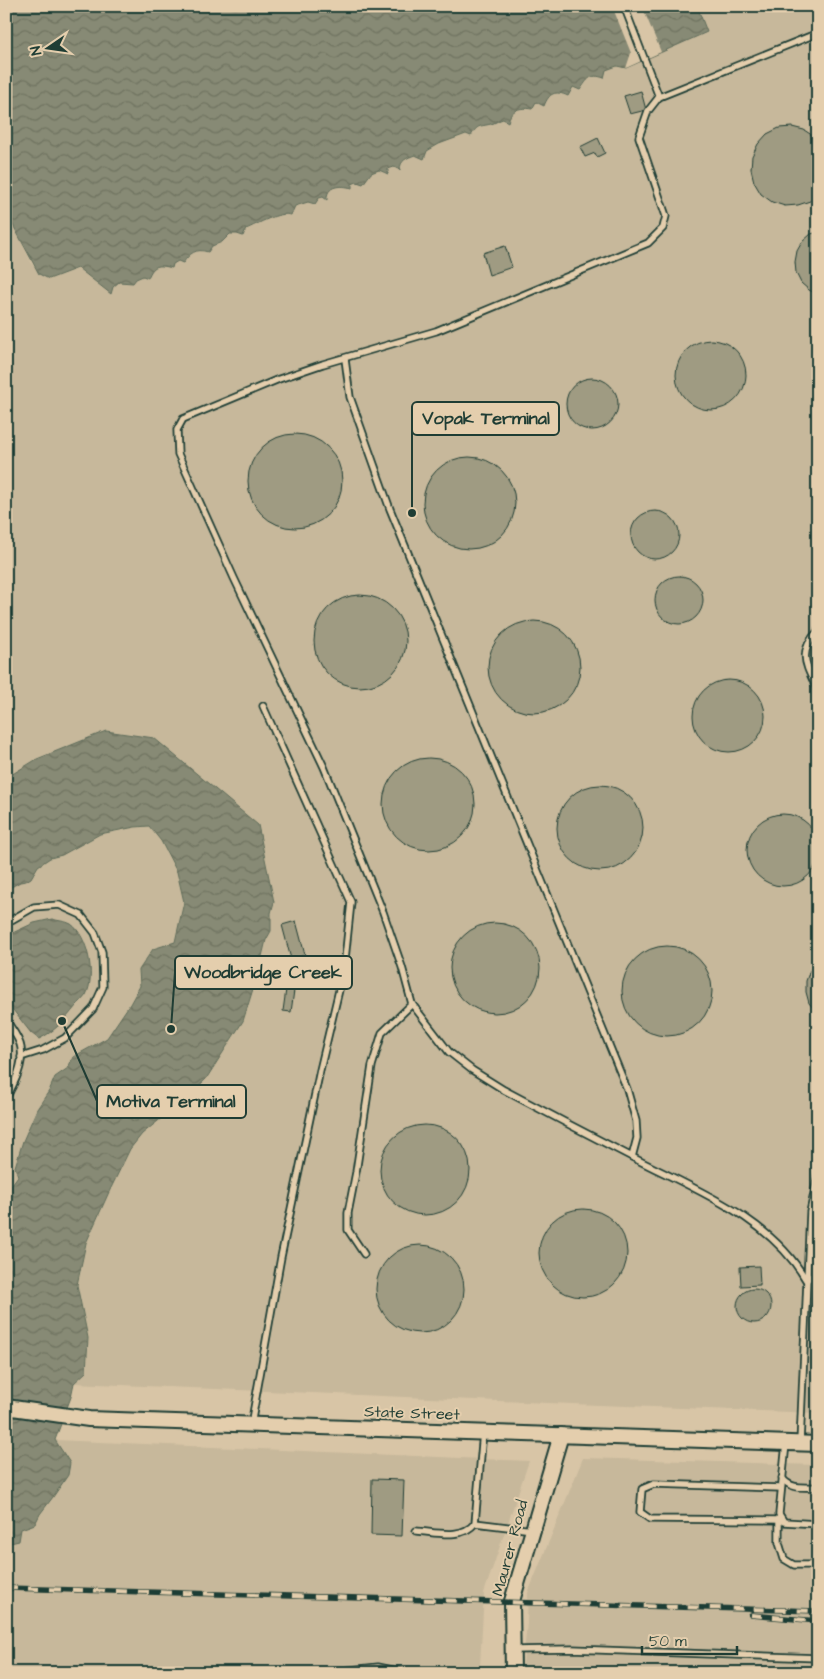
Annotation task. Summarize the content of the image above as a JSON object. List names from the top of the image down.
{
  "streets": {
    "street": ["State Street", "Maurer Road"]
  },
  "crossings": [
    ["State Street", "Maurer Road"]
  ],
  "places": ["Vopak Terminal", "Motiva Terminal", "Woodbridge Creek"],
  "scale_bar": "50 m",
  "north": "left"
}
